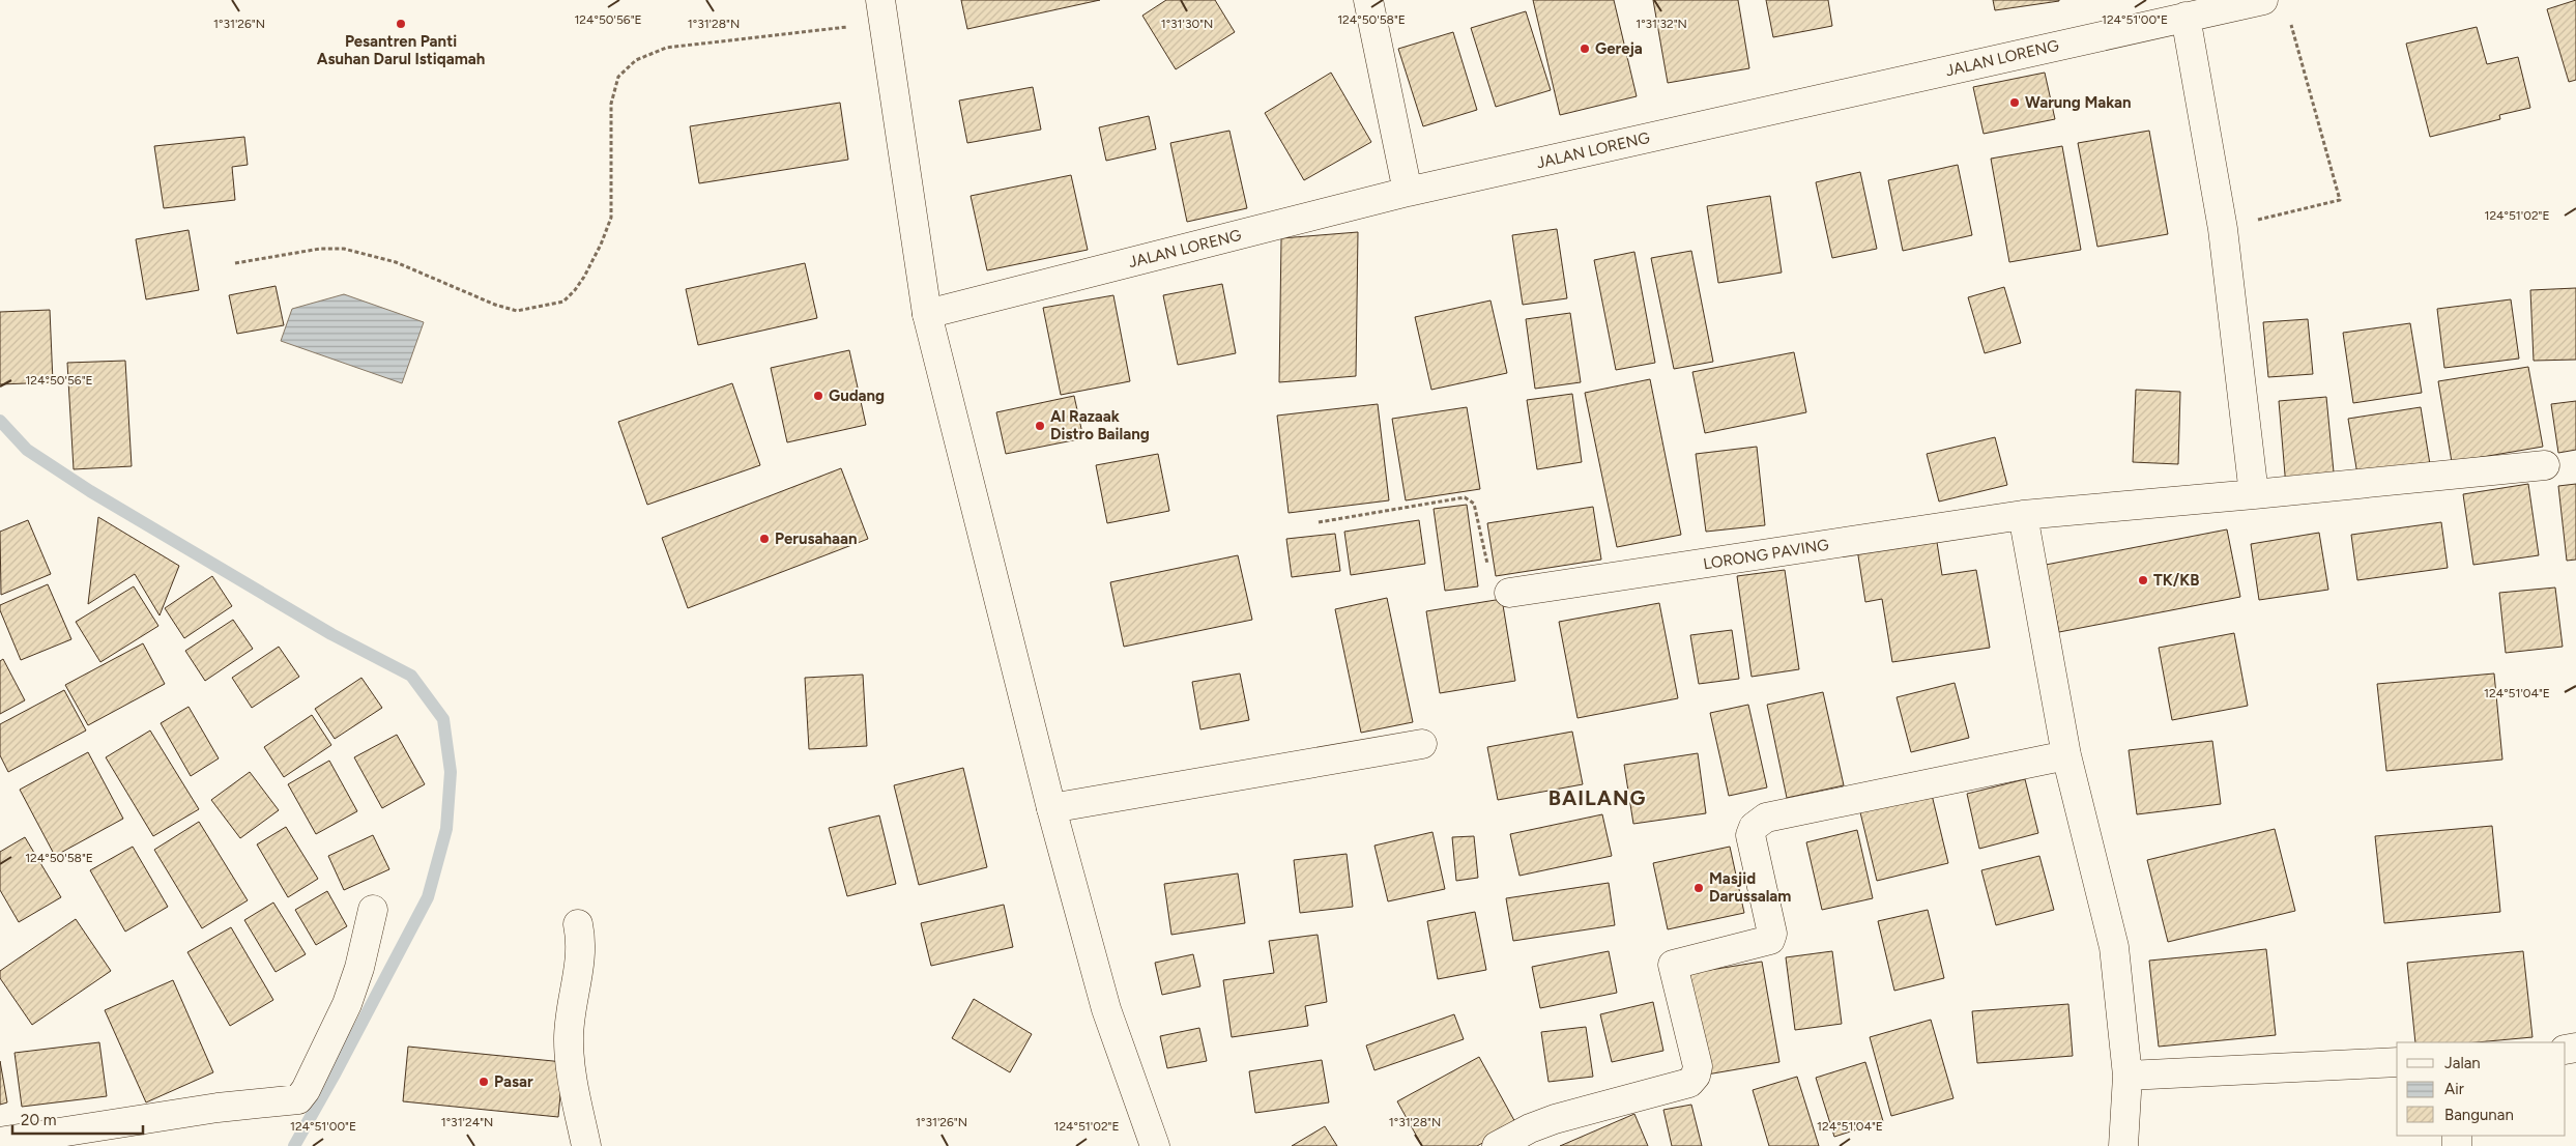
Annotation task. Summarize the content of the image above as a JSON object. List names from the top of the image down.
{
  "streets": {
    "main road": ["JALAN LORENG", "LORONG PAVING"]
  },
  "districts": ["BAILANG"],
  "places": [
    "Pesantren Panti Asuhan Darul Istiqamah",
    "Gereja",
    "Warung Makan",
    "Gudang",
    "Al Razaak Distro Bailang",
    "Perusahaan",
    "TK/KB",
    "Masjid Darussalam",
    "Pasar"
  ],
  "legend": ["Jalan", "Air", "Bangunan"],
  "scale_bar": "20 m",
  "coordinates": [
    "124°50'56\"E",
    "124°50'58\"E",
    "124°51'00\"E",
    "1°31'26\"N",
    "1°31'28\"N",
    "1°31'30\"N",
    "1°31'32\"N",
    "124°51'02\"E",
    "124°51'04\"E",
    "1°31'24\"N"
  ]
}
